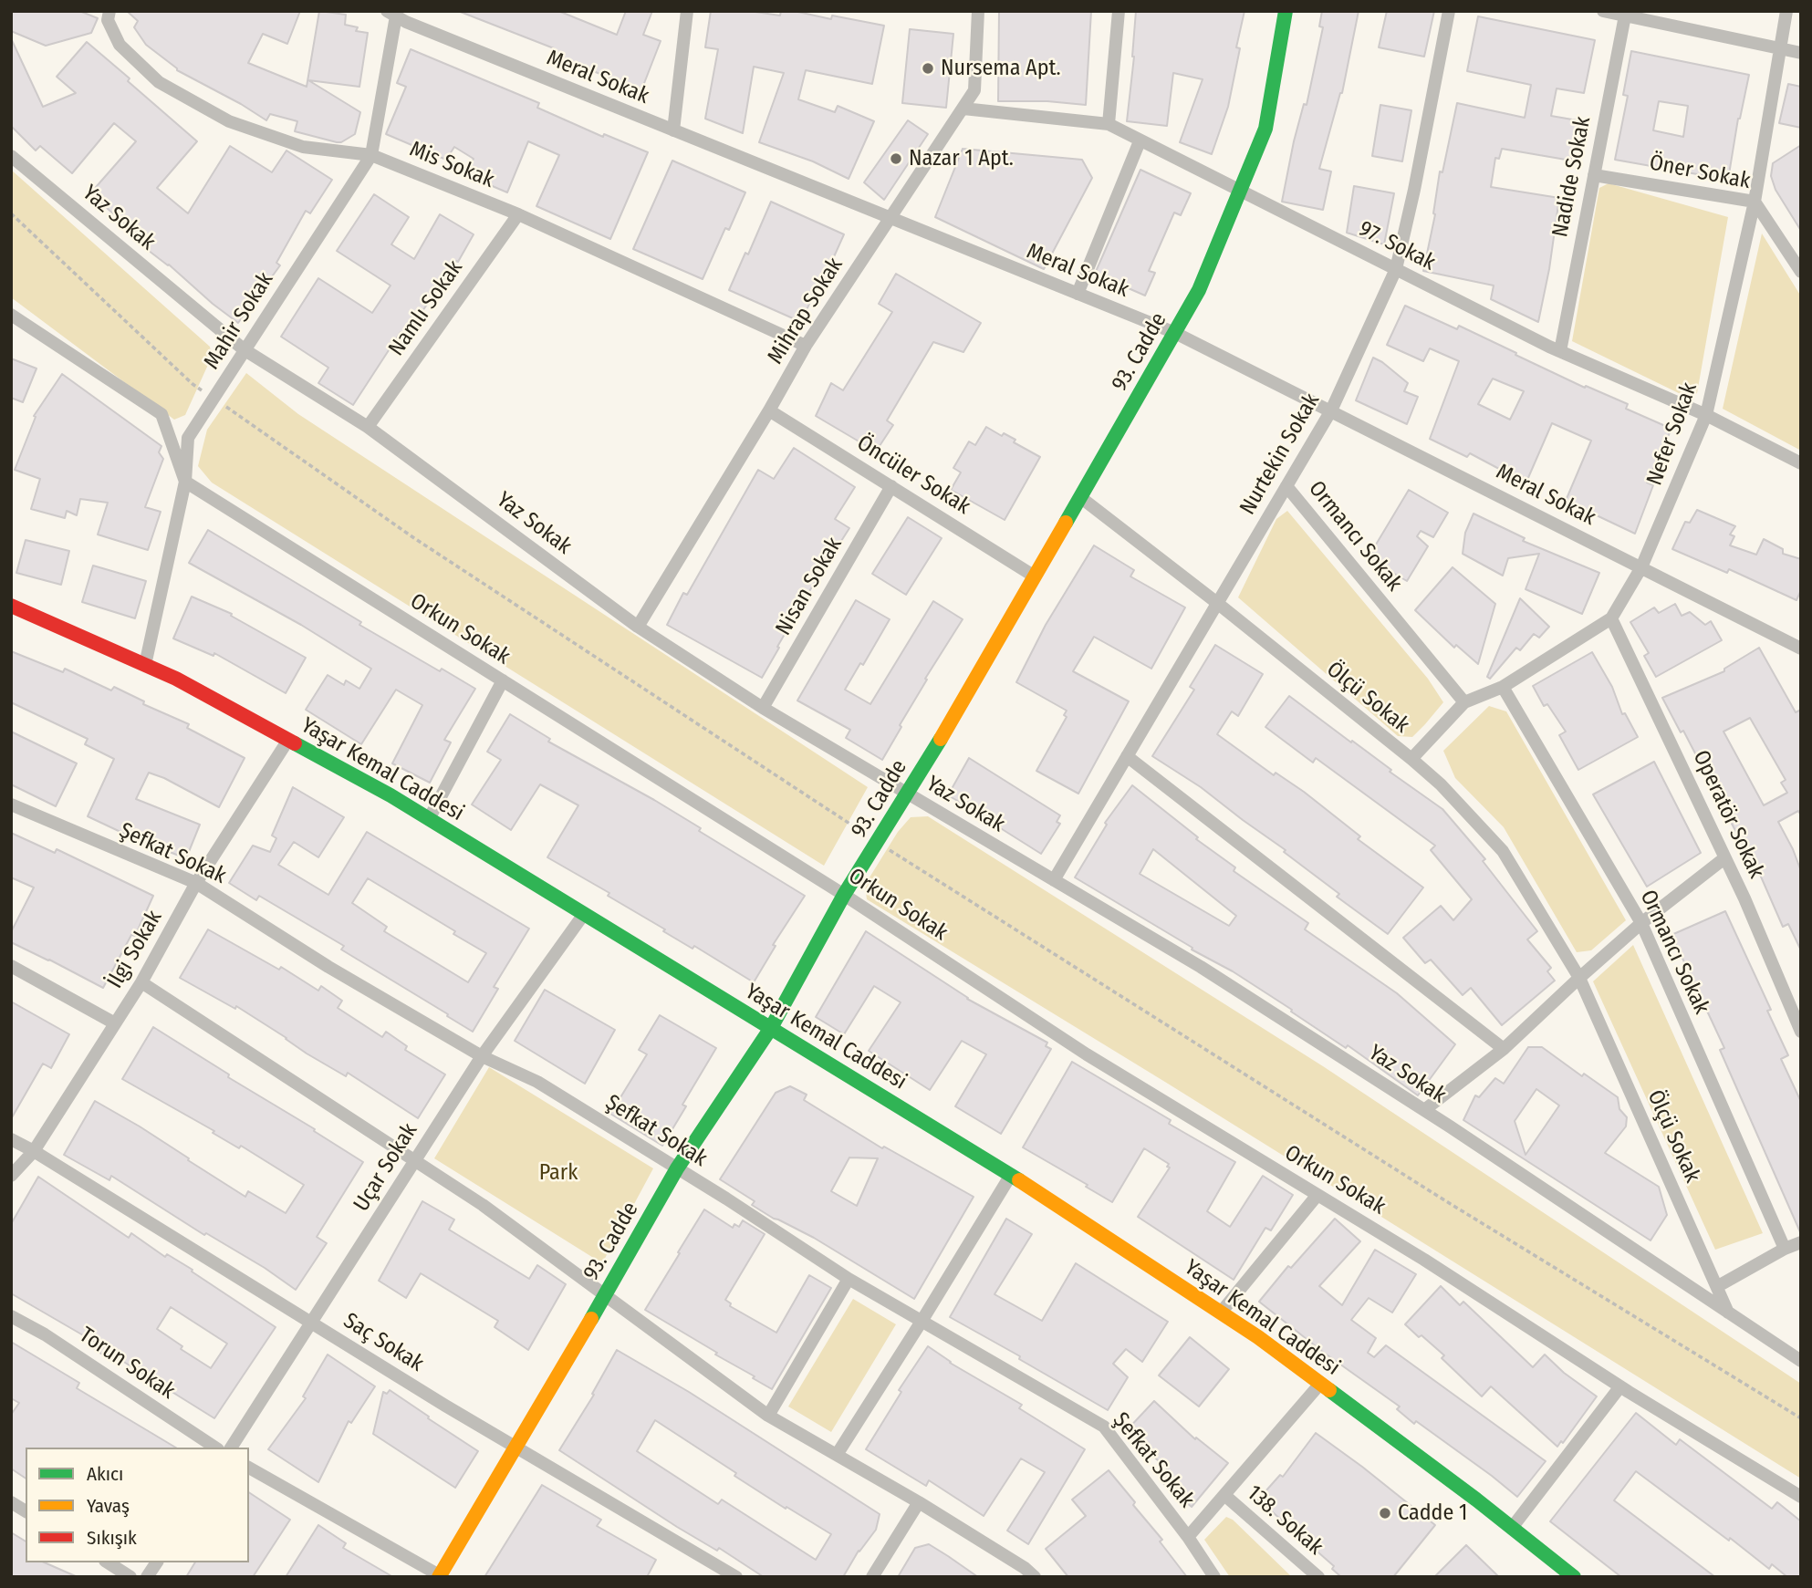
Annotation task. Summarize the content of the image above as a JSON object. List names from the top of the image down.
{
  "streets": {
    "street": [
      "Meral Sokak",
      "Mis Sokak",
      "Öner Sokak",
      "Nadide Sokak",
      "Yaz Sokak",
      "97. Sokak",
      "Namlı Sokak",
      "Mihrap Sokak",
      "Mahir Sokak",
      "93. Cadde",
      "Nefer Sokak",
      "Nurtekin Sokak",
      "Öncüler Sokak",
      "Ormancı Sokak",
      "Nisan Sokak",
      "Orkun Sokak",
      "Ölçü Sokak",
      "Yaşar Kemal Caddesi",
      "Operatör Sokak",
      "Şefkat Sokak",
      "İlgi Sokak",
      "Uçar Sokak",
      "Saç Sokak",
      "Torun Sokak",
      "138. Sokak"
    ]
  },
  "crossings": [
    ["Meral Sokak", "Mihrap Sokak"],
    ["Meral Sokak", "Mahir Sokak"],
    ["Meral Sokak", "93. Cadde"],
    ["Meral Sokak", "Nefer Sokak"],
    ["Meral Sokak", "Nurtekin Sokak"],
    ["Mis Sokak", "Namlı Sokak"],
    ["Mis Sokak", "Mihrap Sokak"],
    ["Mis Sokak", "Mahir Sokak"],
    ["Öner Sokak", "Nadide Sokak"],
    ["Öner Sokak", "Nefer Sokak"],
    ["Nadide Sokak", "97. Sokak"],
    ["Yaz Sokak", "Namlı Sokak"],
    ["Yaz Sokak", "Mihrap Sokak"],
    ["Yaz Sokak", "Mahir Sokak"],
    ["Yaz Sokak", "93. Cadde"],
    ["Yaz Sokak", "Nurtekin Sokak"],
    ["Yaz Sokak", "Nisan Sokak"],
    ["Yaz Sokak", "Ölçü Sokak"],
    ["97. Sokak", "Mihrap Sokak"],
    ["97. Sokak", "93. Cadde"],
    ["97. Sokak", "Nefer Sokak"],
    ["97. Sokak", "Nurtekin Sokak"],
    ["Mihrap Sokak", "Öncüler Sokak"],
    ["Mahir Sokak", "Orkun Sokak"],
    ["Mahir Sokak", "Yaşar Kemal Caddesi"],
    ["93. Cadde", "Öncüler Sokak"],
    ["93. Cadde", "Orkun Sokak"],
    ["93. Cadde", "Ölçü Sokak"],
    ["93. Cadde", "Yaşar Kemal Caddesi"],
    ["93. Cadde", "Şefkat Sokak"],
    ["93. Cadde", "Saç Sokak"],
    ["Nefer Sokak", "Ormancı Sokak"],
    ["Nefer Sokak", "Ölçü Sokak"],
    ["Nefer Sokak", "Operatör Sokak"],
    ["Nurtekin Sokak", "Ormancı Sokak"],
    ["Nurtekin Sokak", "Ölçü Sokak"],
    ["Öncüler Sokak", "Nisan Sokak"],
    ["Yaşar Kemal Caddesi", "İlgi Sokak"],
    ["Yaşar Kemal Caddesi", "Uçar Sokak"],
    ["Şefkat Sokak", "İlgi Sokak"],
    ["Şefkat Sokak", "Uçar Sokak"],
    ["İlgi Sokak", "Saç Sokak"],
    ["Uçar Sokak", "Saç Sokak"]
  ],
  "parks": ["Park"],
  "places": ["Nursema Apt.", "Nazar 1 Apt.", "Cadde 1"],
  "legend": ["Akıcı", "Yavaş", "Sıkışık"]
}
